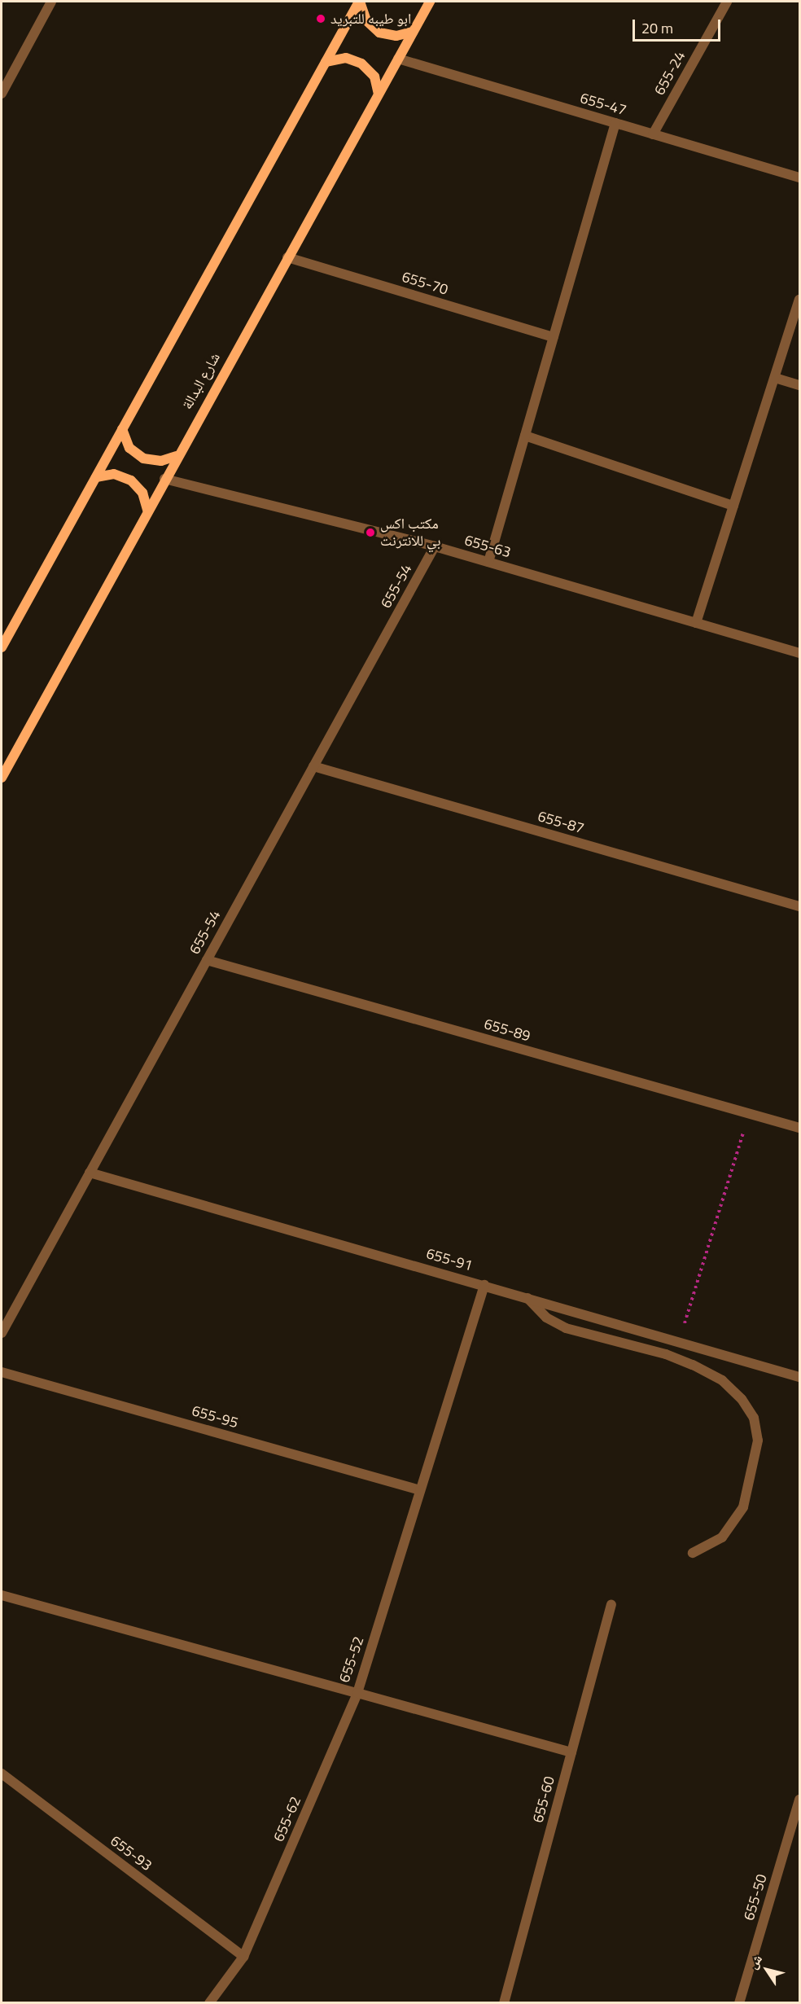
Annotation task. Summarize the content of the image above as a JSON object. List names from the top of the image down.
{
  "streets": {
    "street": [
      "655-24",
      "655-47",
      "655-70",
      "شارع البدالة",
      "655-63",
      "655-54",
      "655-87",
      "655-89",
      "655-91",
      "655-95",
      "655-52",
      "655-60",
      "655-62",
      "655-93",
      "655-50"
    ]
  },
  "crossings": [
    ["655-24", "655-47"],
    ["655-47", "شارع البدالة"],
    ["655-70", "شارع البدالة"],
    ["شارع البدالة", "655-63"],
    ["655-63", "655-54"],
    ["655-54", "655-87"],
    ["655-54", "655-89"],
    ["655-54", "655-91"],
    ["655-91", "655-52"],
    ["655-95", "655-52"],
    ["655-52", "655-62"],
    ["655-62", "655-93"]
  ],
  "places": ["ابو طيبه للتبريد", "مكتب اكس بي للانترنت"],
  "scale_bar": "20 m",
  "north": "top left"
}
